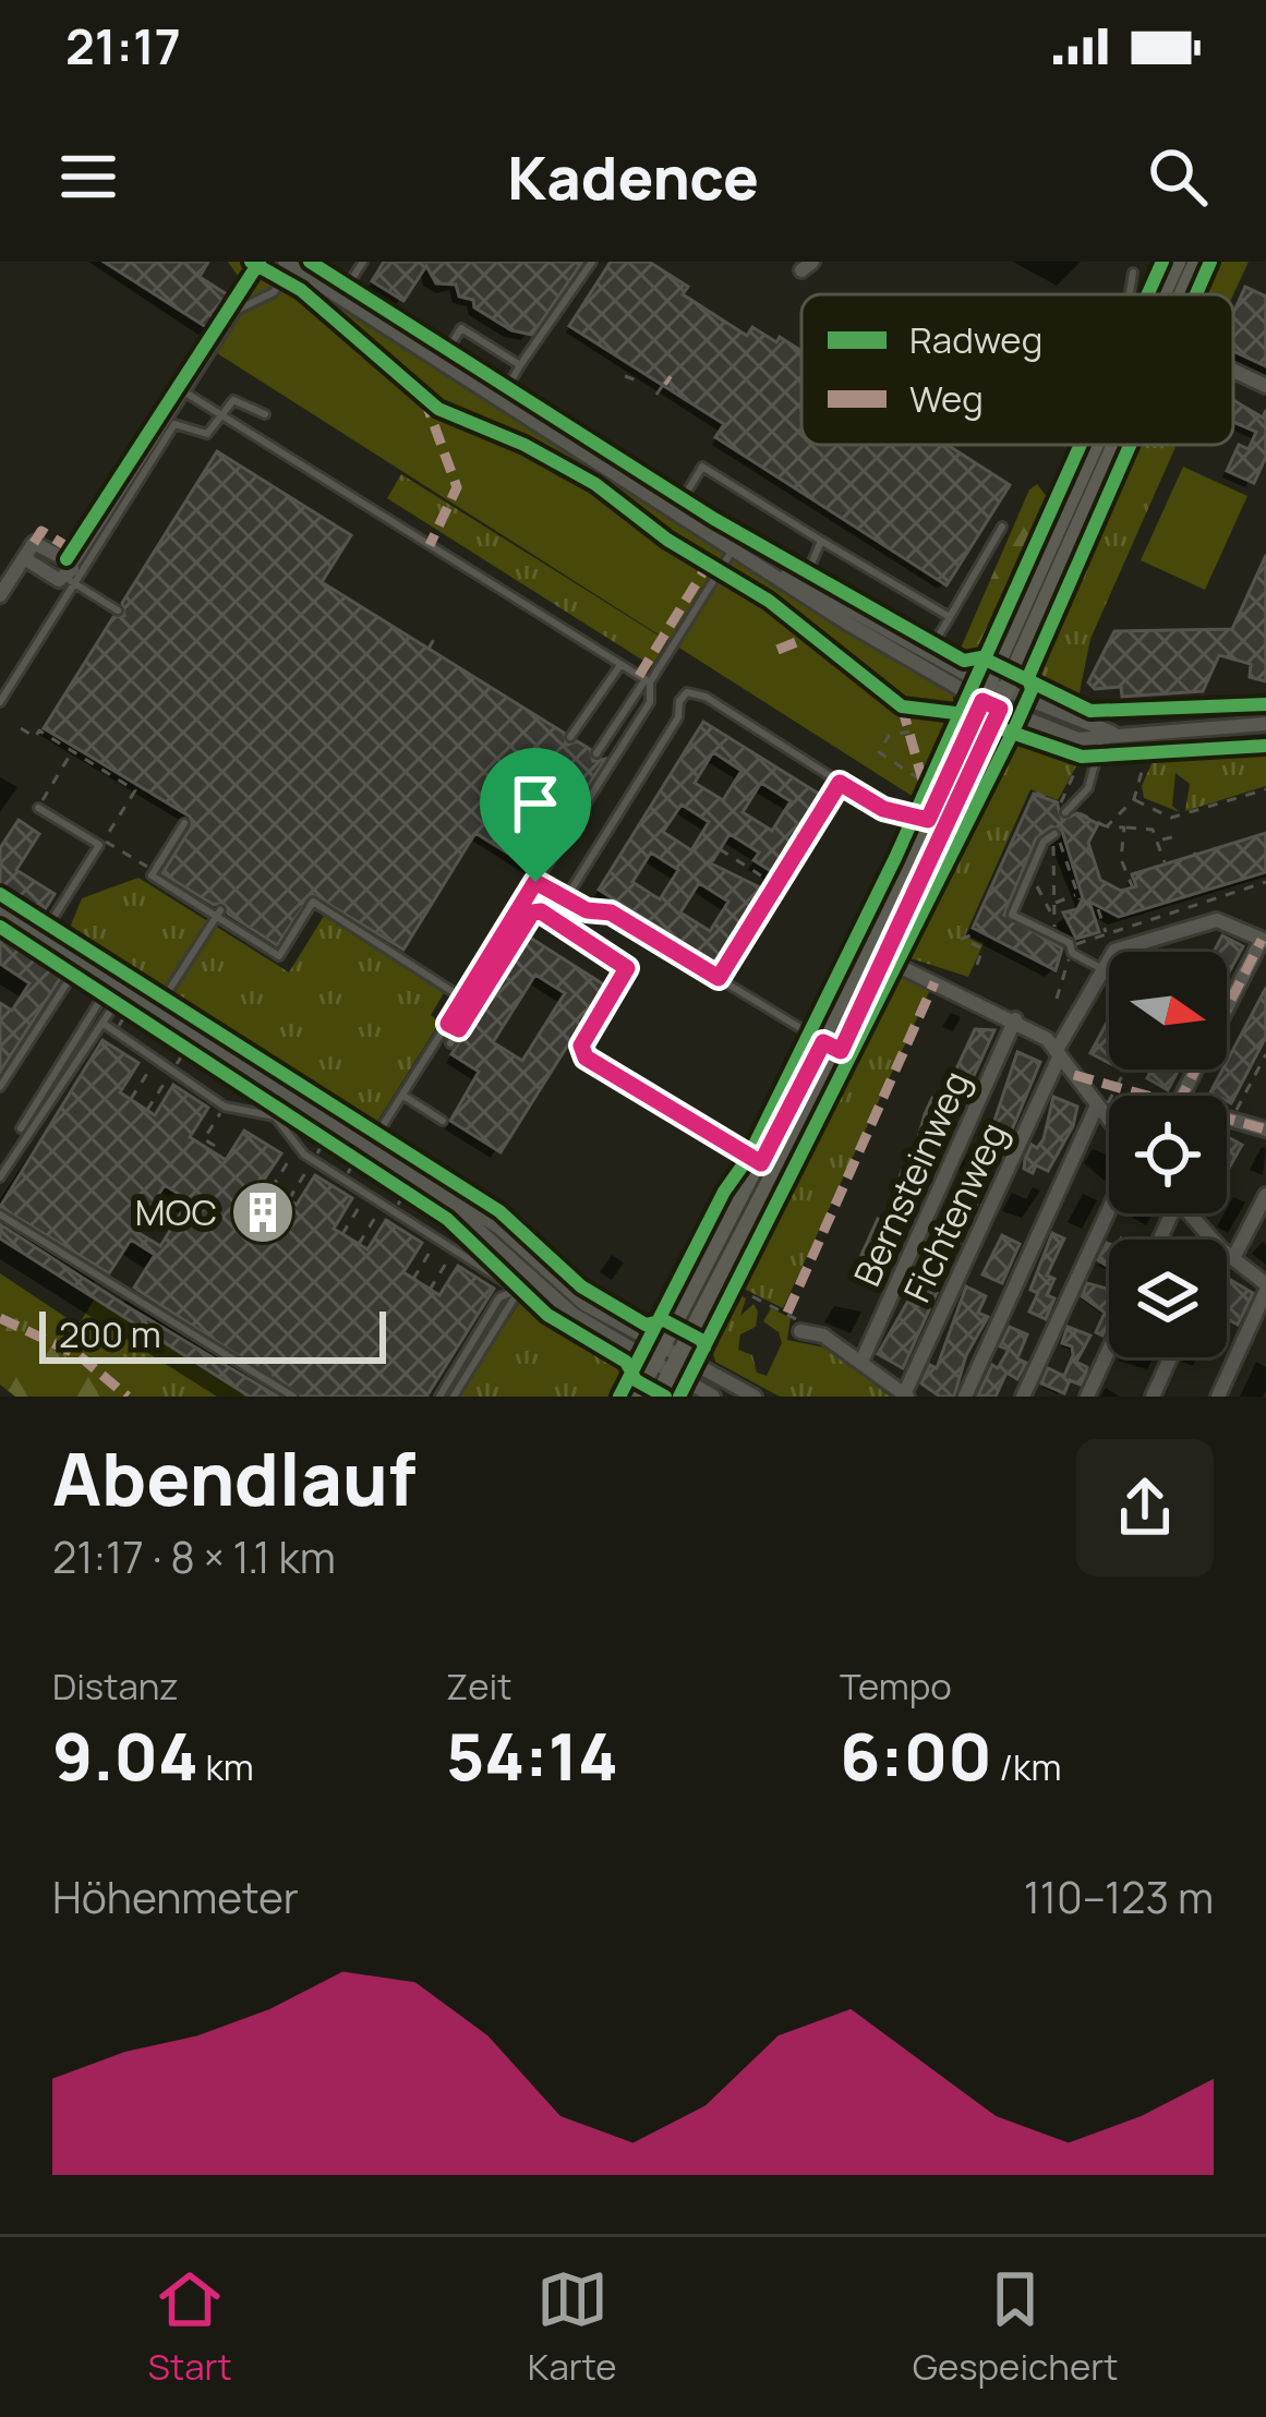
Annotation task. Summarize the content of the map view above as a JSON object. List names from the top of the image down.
{
  "streets": {
    "street": ["Bernsteinweg", "Fichtenweg"]
  },
  "places": {
    "building": ["MOC"]
  },
  "legend": ["Radweg", "Weg"],
  "scale_bar": "200 m",
  "north": "right",
  "page": {
    "status": "21:17",
    "header": "Kadence",
    "scale": "200 m",
    "heading": ["Abendlauf", "21:17 · 8 × 1.1 km"],
    "stats": [
      ["Distanz", "9.04 km"],
      ["Zeit", "54:14"],
      ["Tempo", "6:00 /km"]
    ],
    "chart": ["Höhenmeter", "110–123 m"],
    "tabs": ["Start", "Karte", "Gespeichert"]
  }
}
